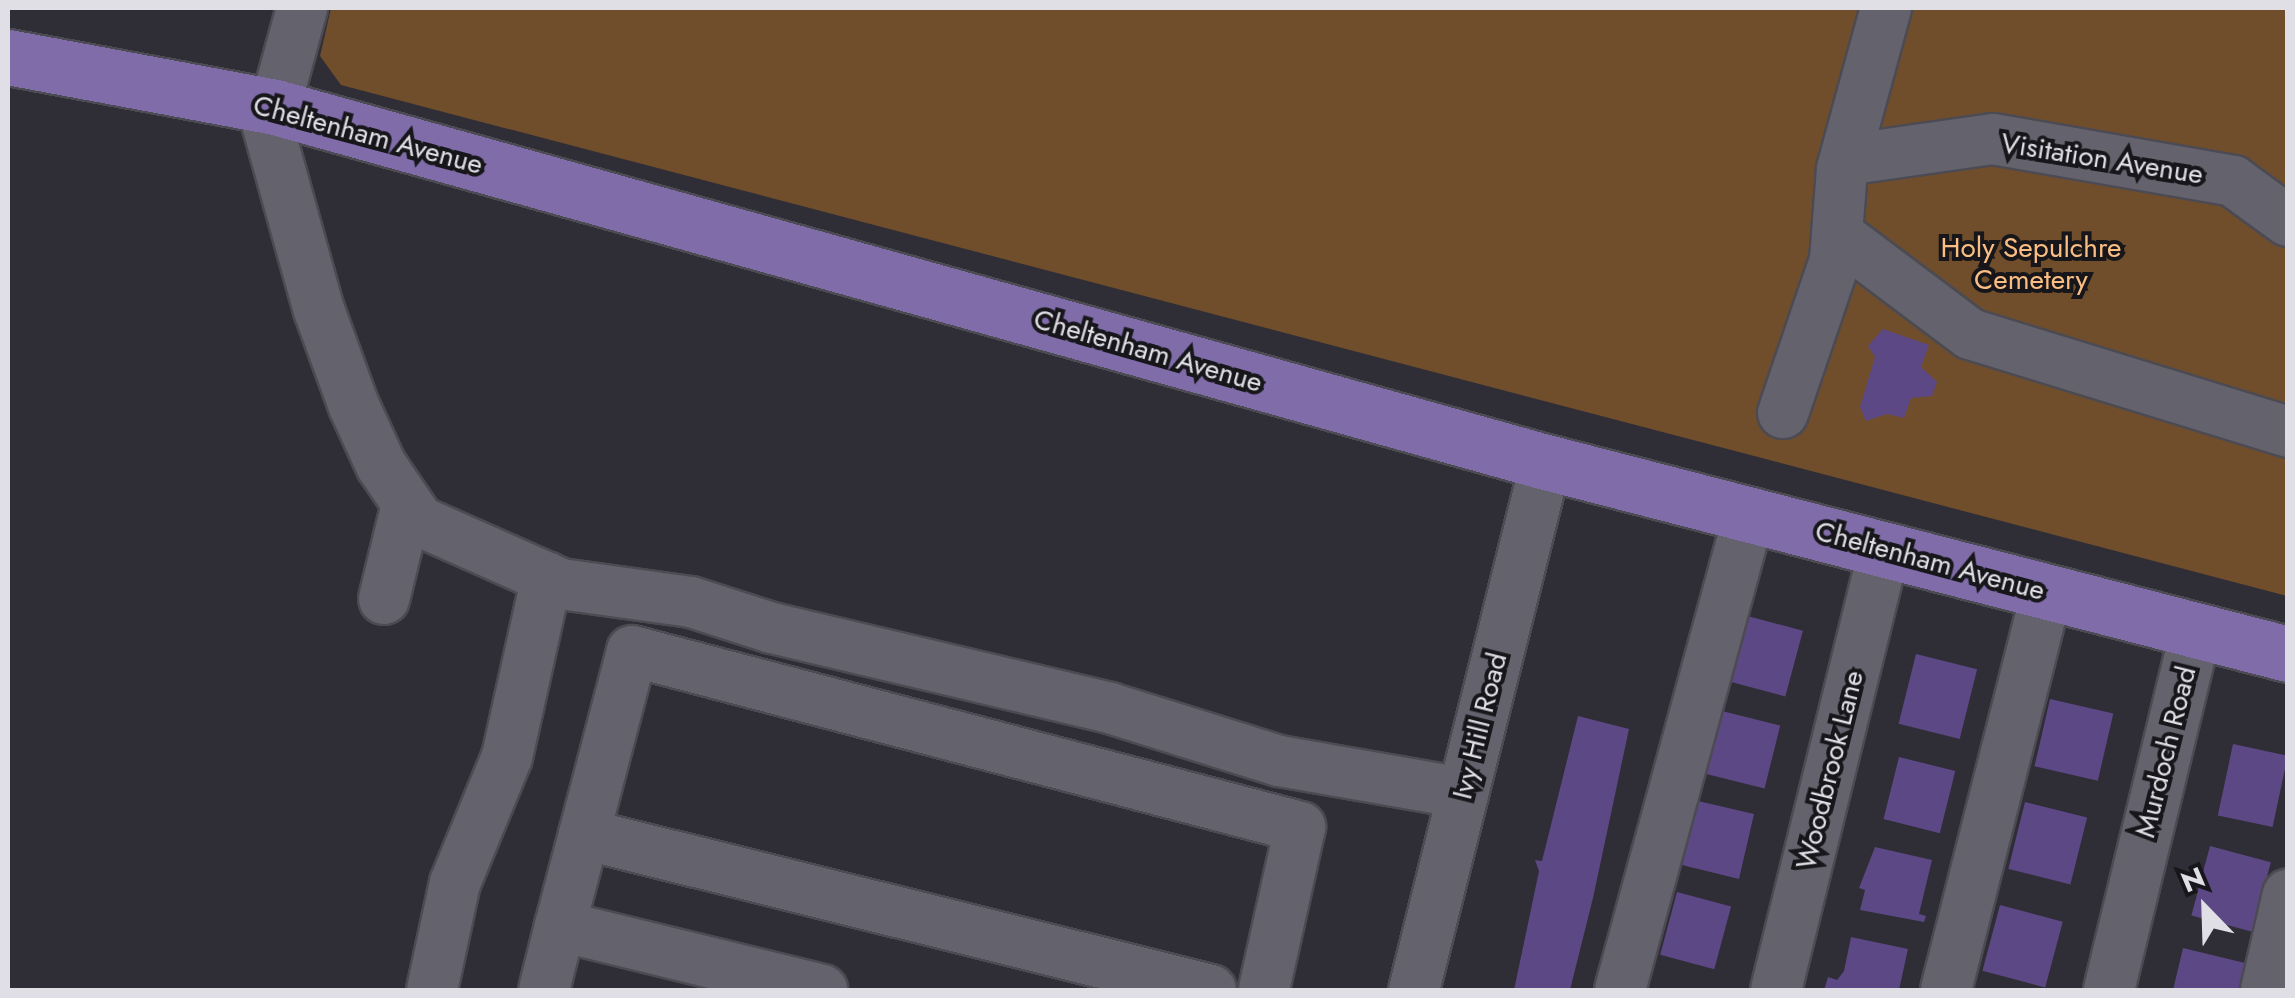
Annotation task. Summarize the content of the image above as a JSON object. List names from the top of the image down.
{
  "streets": {
    "main road": ["Cheltenham Avenue"],
    "street": [
      "Visitation Avenue",
      "Ivy Hill Road",
      "Murdoch Road",
      "Woodbrook Lane"
    ]
  },
  "crossings": [
    ["Cheltenham Avenue", "Ivy Hill Road"],
    ["Cheltenham Avenue", "Murdoch Road"],
    ["Cheltenham Avenue", "Woodbrook Lane"]
  ],
  "parks": ["Holy Sepulchre Cemetery"],
  "north": "top left"
}
